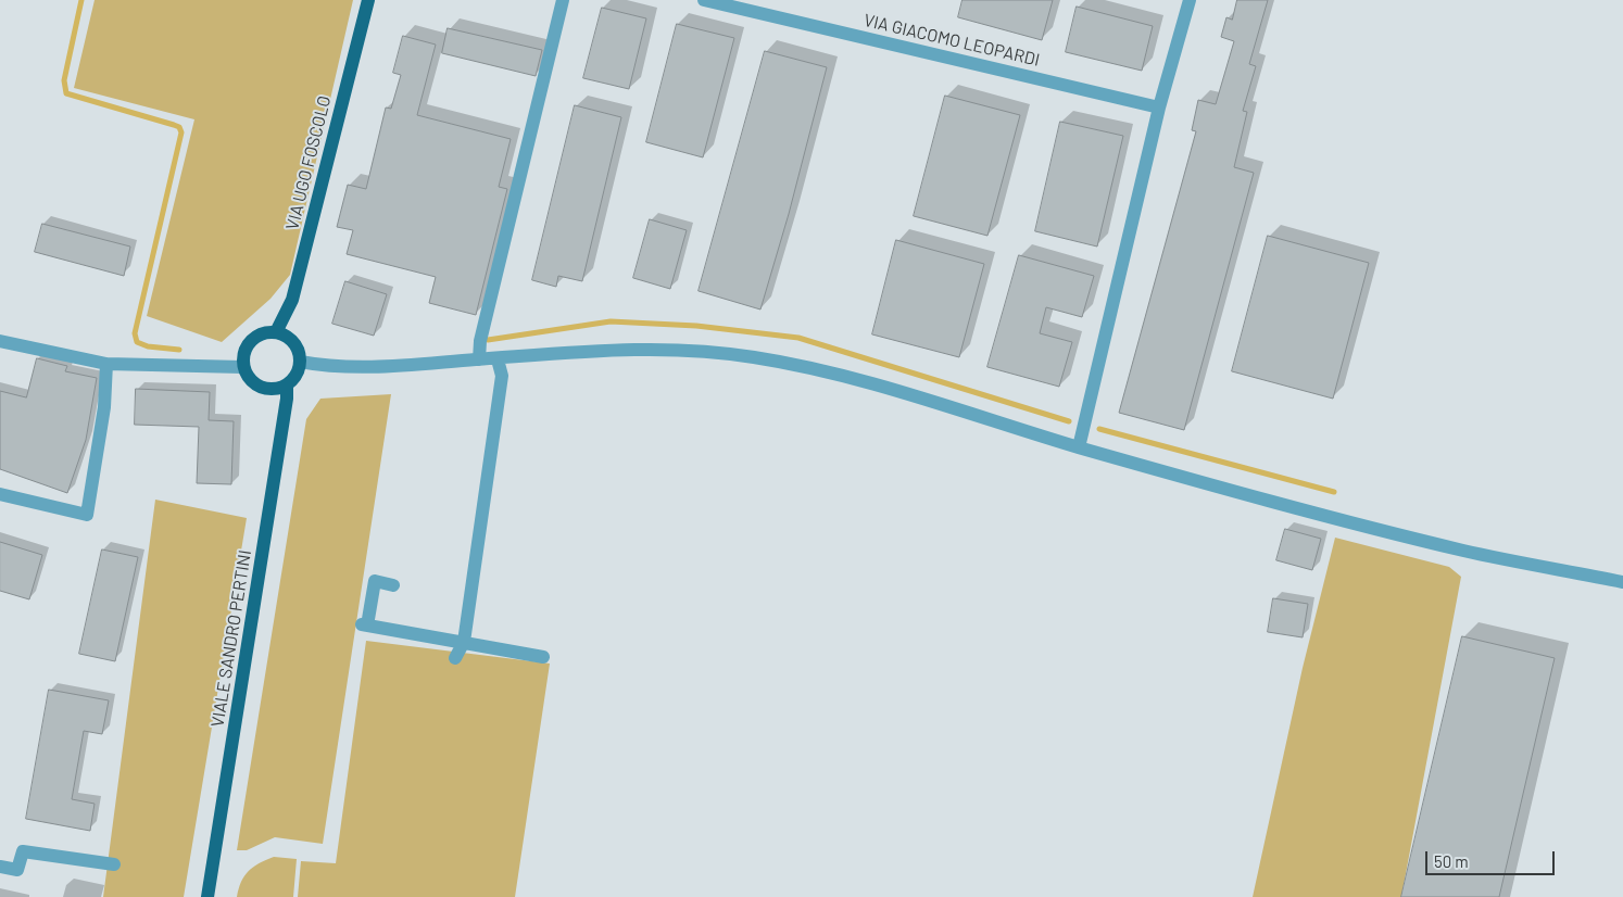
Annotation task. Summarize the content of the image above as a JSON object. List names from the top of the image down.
{
  "streets": {
    "main road": ["VIA UGO FOSCOLO", "VIALE SANDRO PERTINI"],
    "street": ["VIA GIACOMO LEOPARDI"]
  },
  "crossings": [
    ["VIA UGO FOSCOLO", "VIALE SANDRO PERTINI"]
  ],
  "scale_bar": "50 m"
}
